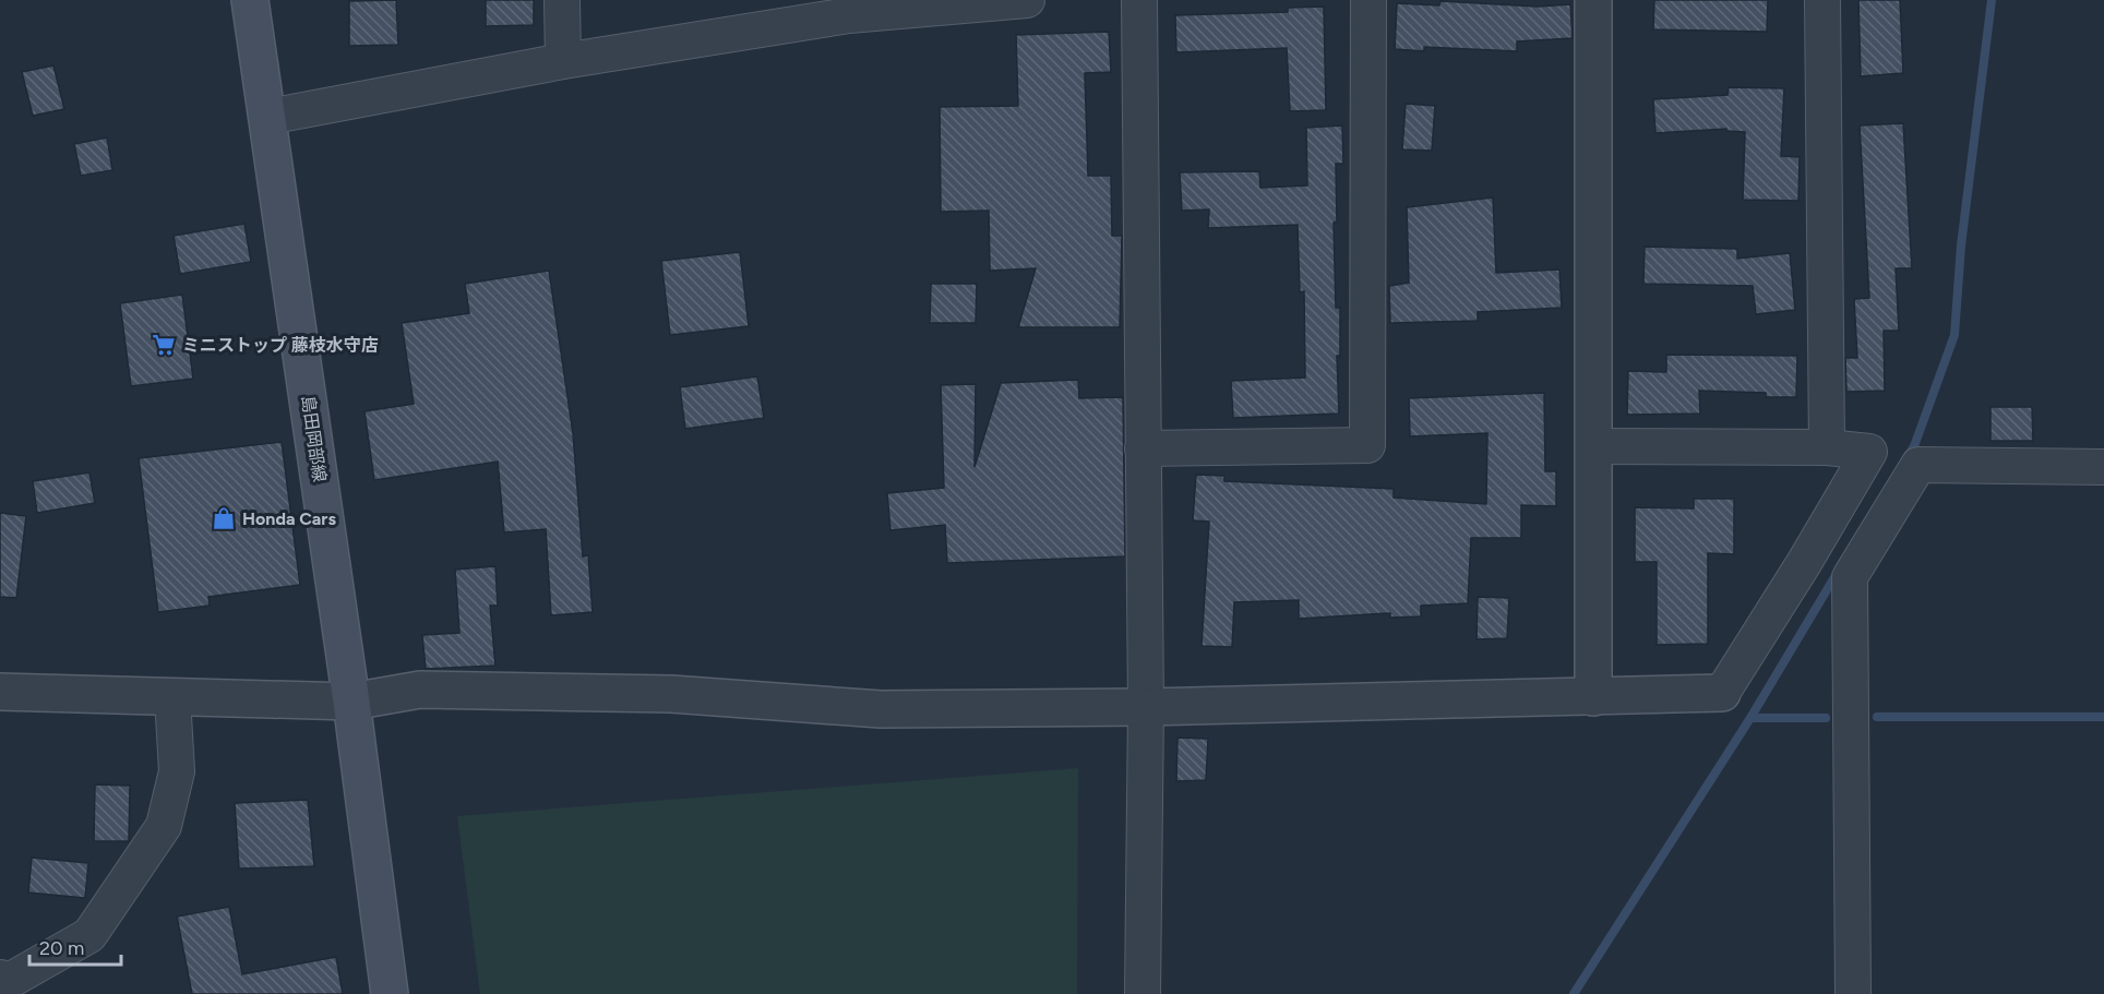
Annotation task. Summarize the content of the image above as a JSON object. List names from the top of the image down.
{
  "streets": {
    "main road": ["島田岡部線"]
  },
  "places": {
    "supermarket": ["ミニストップ 藤枝水守店"],
    "shop": ["Honda Cars"]
  },
  "scale_bar": "20 m"
}
